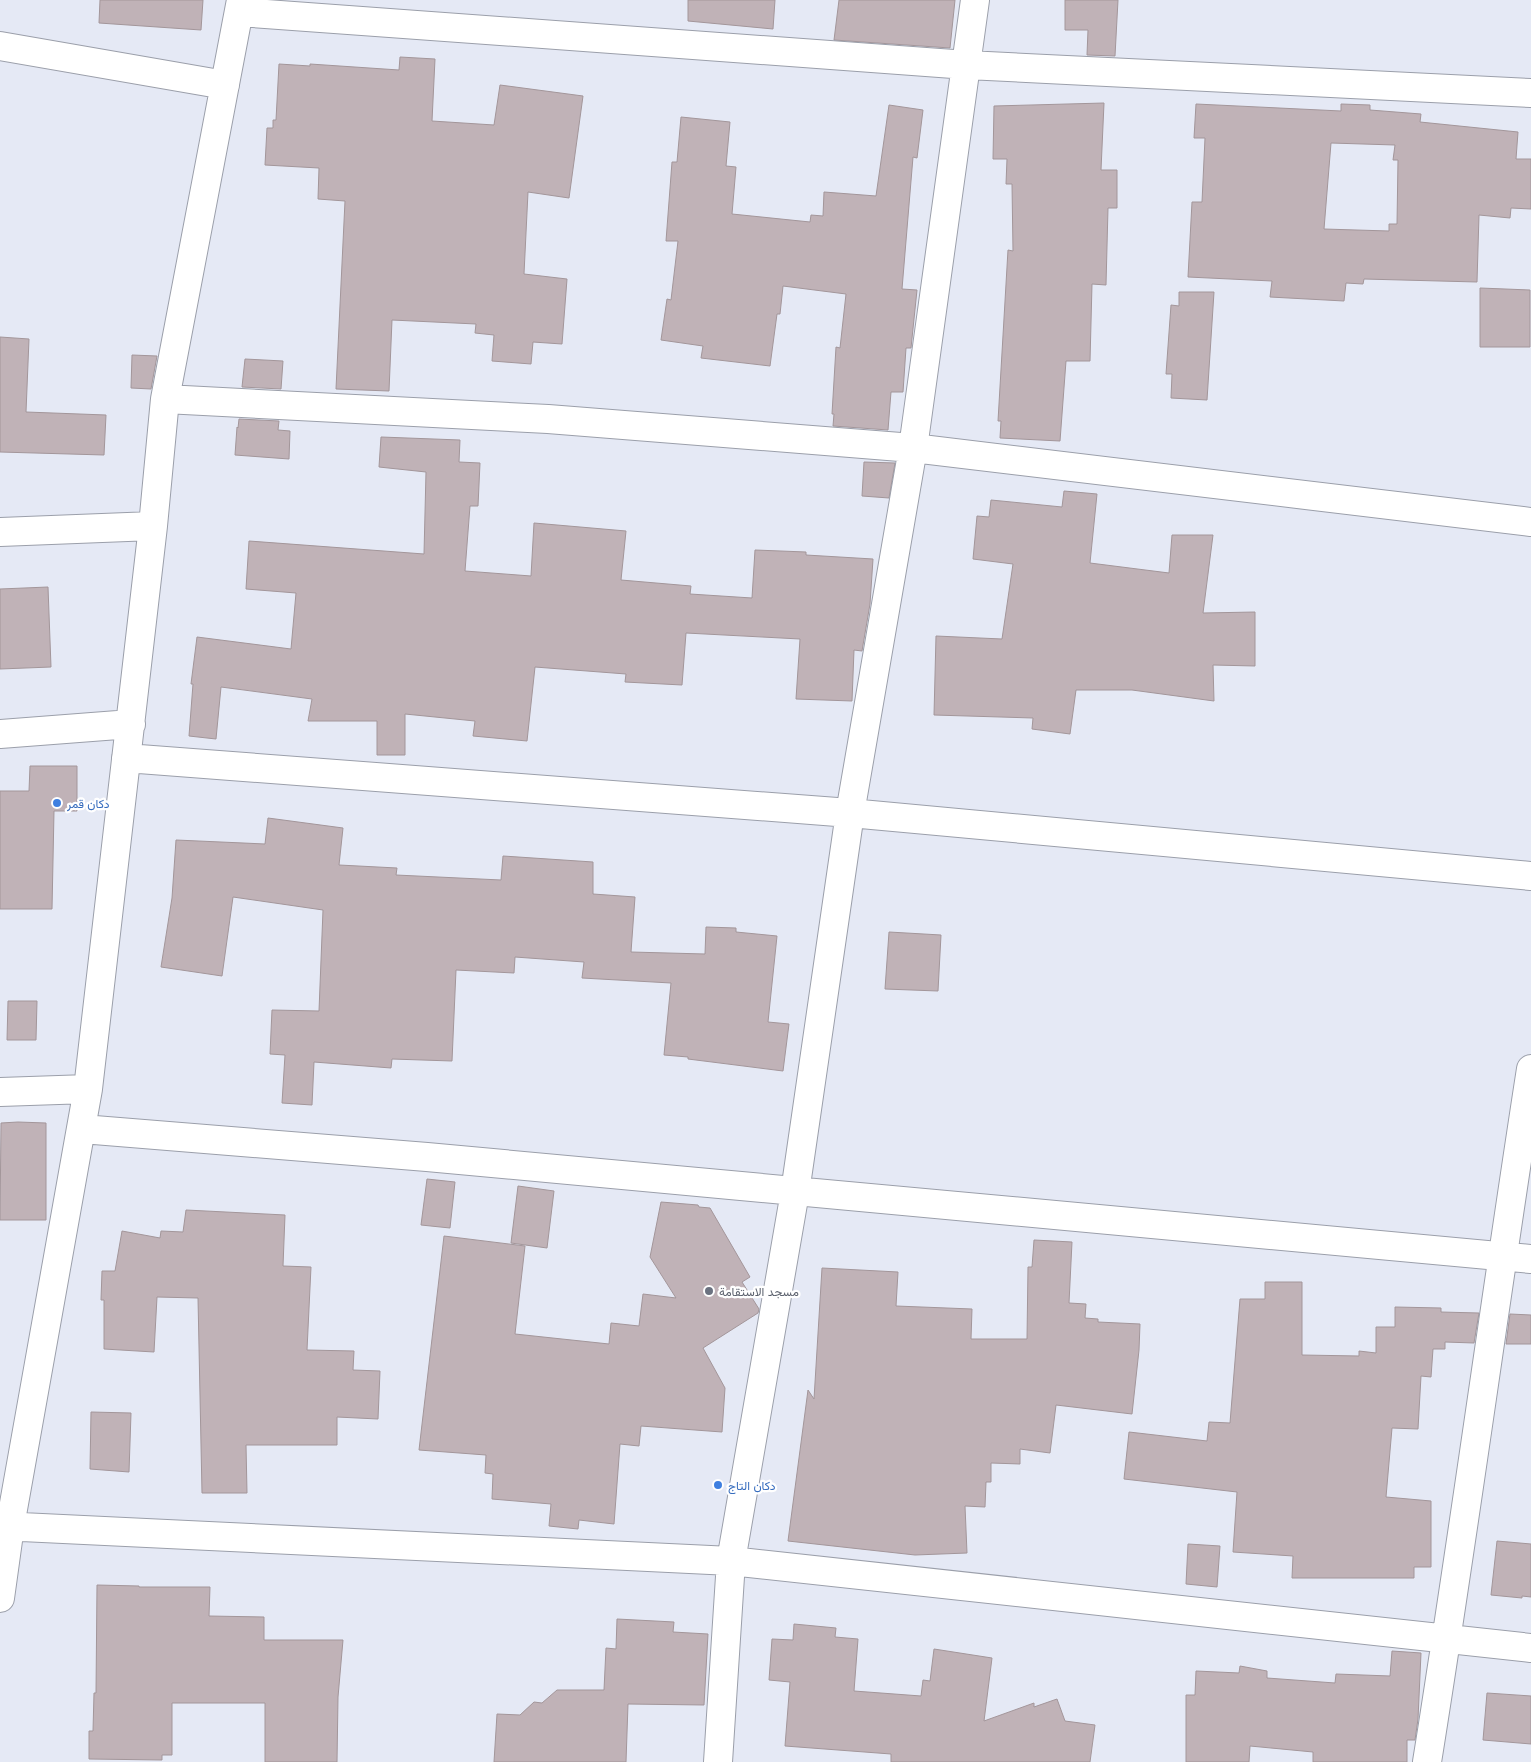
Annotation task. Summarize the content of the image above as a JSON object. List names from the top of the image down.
{
  "places": ["دكان قمر", "مسجد الاستقامة", "دكان التاج"]
}
